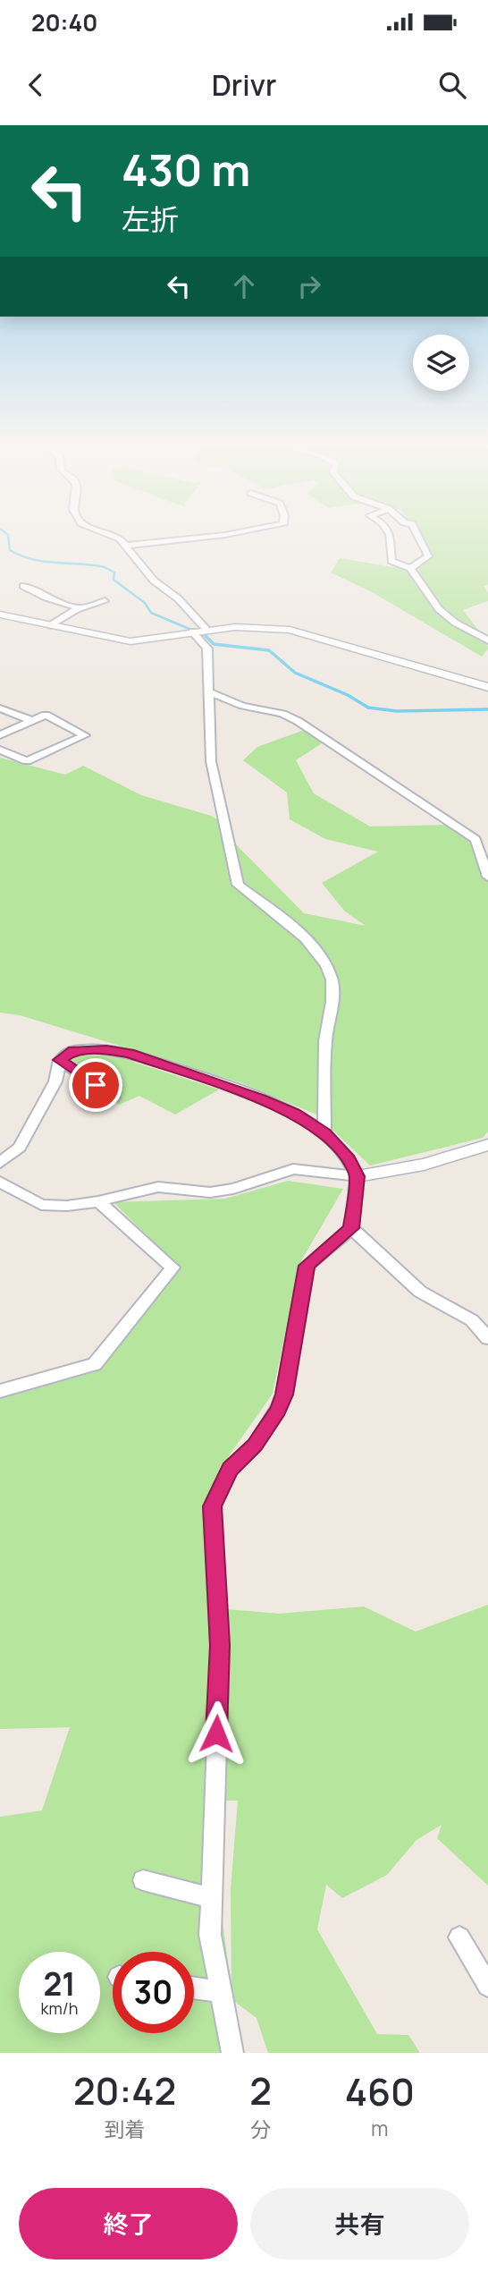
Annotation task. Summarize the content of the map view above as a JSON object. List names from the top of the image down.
{
  "page": {
    "status": "20:40",
    "header": "Drivr",
    "turn": ["430 m", "左折"],
    "speed": "21 km/h",
    "limit": "30",
    "eta": [
      "20:42",
      "到着",
      "2",
      "分",
      "460",
      "m"
    ],
    "buttons": ["終了", "共有"]
  }
}
